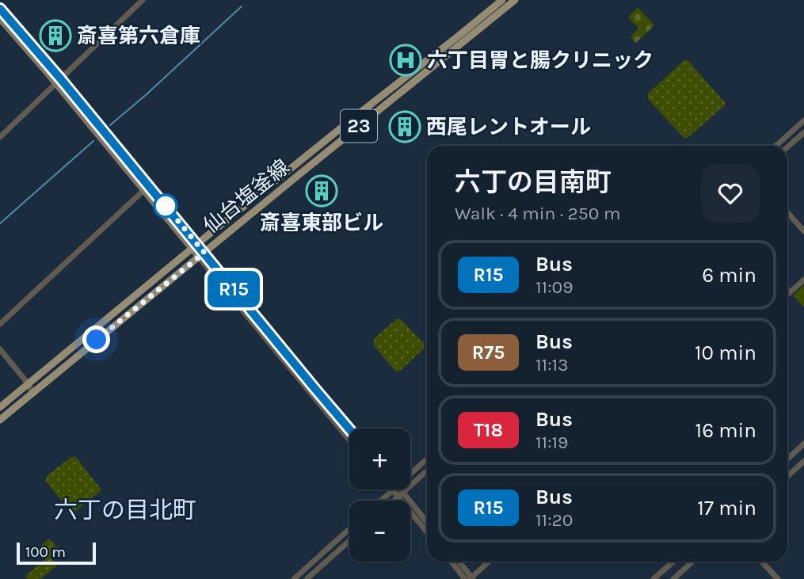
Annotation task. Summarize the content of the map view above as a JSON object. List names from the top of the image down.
{
  "streets": {
    "main road": ["23", "仙台塩釜線"]
  },
  "districts": ["六丁の目北町"],
  "places": {
    "building": ["斎喜第六倉庫", "西尾レントオール", "斎喜東部ビル"],
    "hospital": ["六丁目胃と腸クリニック"]
  },
  "lines": ["bus line R15"],
  "scale_bar": "100 m",
  "page": {
    "on_map": "R15",
    "heading": ["六丁の目南町", "Walk · 4 min · 250 m"],
    "list": [
      {
        "mark": "R15",
        "name": "Bus",
        "note": "11:09",
        "value": "6 min"
      },
      {
        "mark": "R75",
        "name": "Bus",
        "note": "11:13",
        "value": "10 min"
      },
      {
        "mark": "T18",
        "name": "Bus",
        "note": "11:19",
        "value": "16 min"
      },
      {
        "mark": "R15",
        "name": "Bus",
        "note": "11:20",
        "value": "17 min"
      }
    ],
    "map_buttons": ["+", "−"],
    "scale": "100 m"
  }
}
